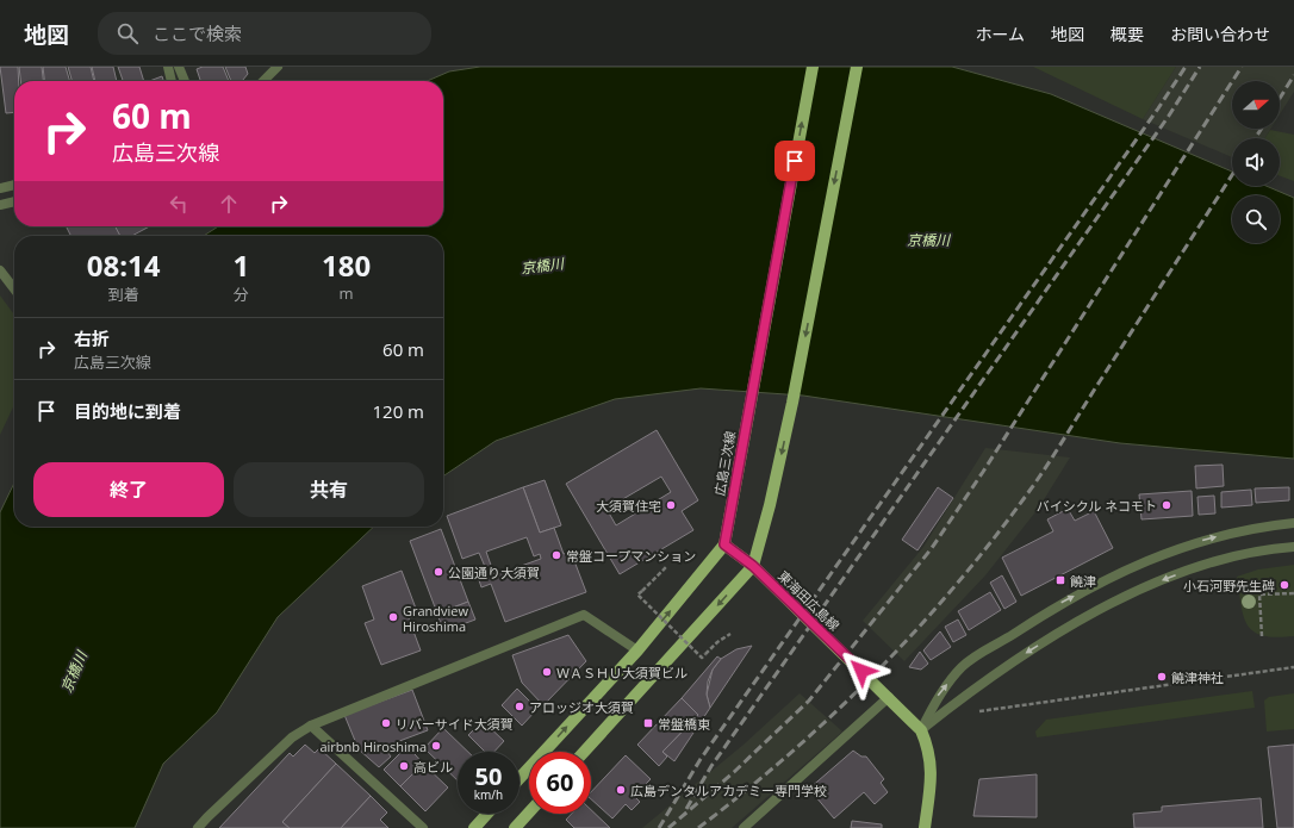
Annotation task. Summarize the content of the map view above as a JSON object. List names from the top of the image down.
{
  "streets": {
    "main road": ["広島三次線", "東海田広島線"]
  },
  "crossings": [
    ["広島三次線", "東海田広島線"]
  ],
  "water": ["京橋川"],
  "places": {
    "other": [
      "大須賀住宅",
      "バイシクル ネコモト",
      "常盤コープマンション",
      "公園通り大須賀",
      "小石河野先生碑",
      "Grandview Hiroshima",
      "ＷＡＳＨＵ大須賀ビル",
      "饒津神社",
      "アロッジオ大須賀",
      "リバーサイド大須賀",
      "airbnb Hiroshima",
      "高ビル",
      "広島デンタルアカデミー専門学校"
    ],
    "transit": ["饒津", "常盤橋東"]
  },
  "north": "right",
  "page": {
    "header": "地図",
    "search": "ここで検索",
    "nav": [
      "ホーム",
      "地図",
      "概要",
      "お問い合わせ"
    ],
    "turn": ["60 m", "広島三次線"],
    "eta": [
      "08:14",
      "到着",
      "1",
      "分",
      "180",
      "m"
    ],
    "list": [
      {
        "name": "右折",
        "note": "広島三次線",
        "value": "60 m"
      },
      {
        "name": "目的地に到着",
        "value": "120 m"
      }
    ],
    "buttons": ["終了", "共有"],
    "speed": "50 km/h",
    "limit": "60"
  }
}
